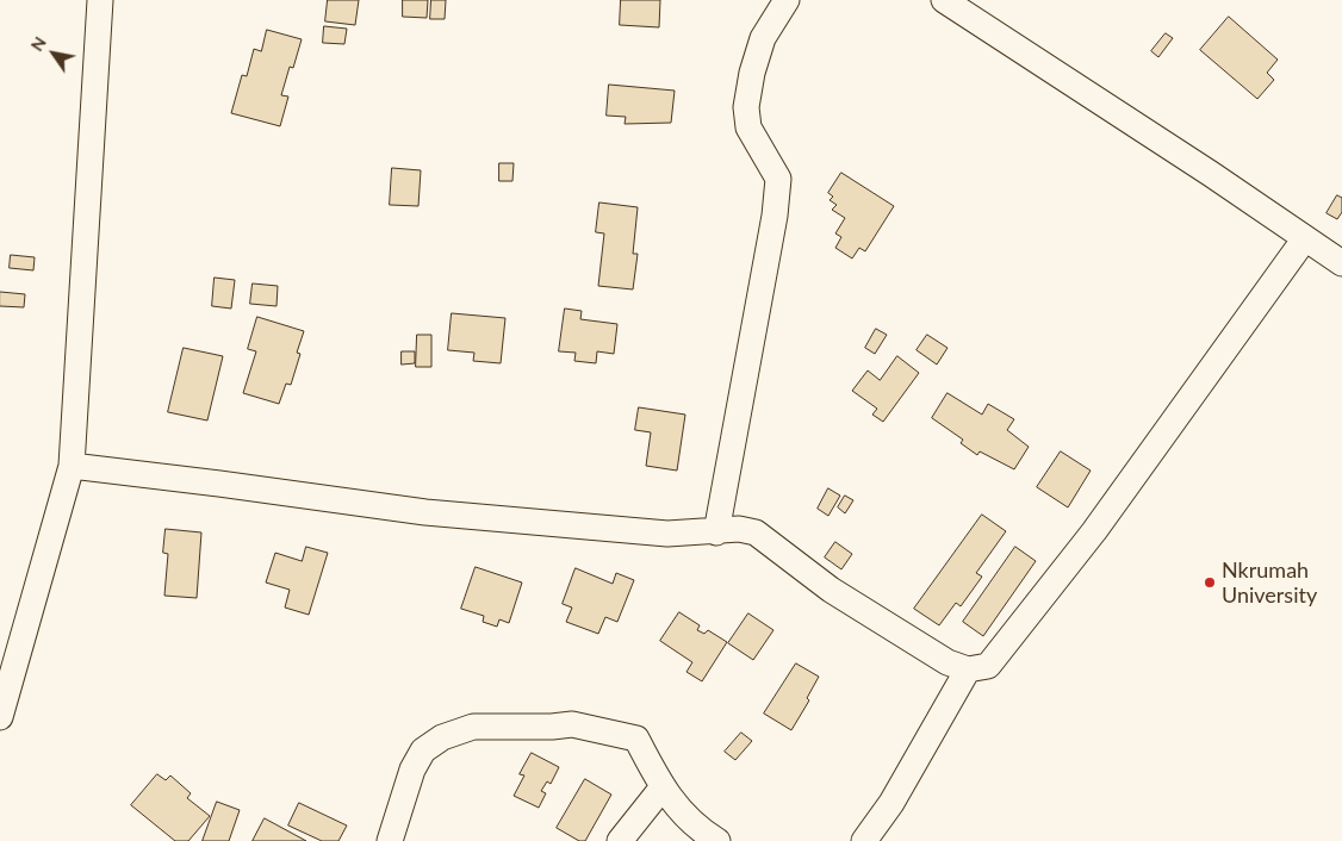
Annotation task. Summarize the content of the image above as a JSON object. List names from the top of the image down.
{
  "places": ["Nkrumah University"],
  "north": "top left"
}
